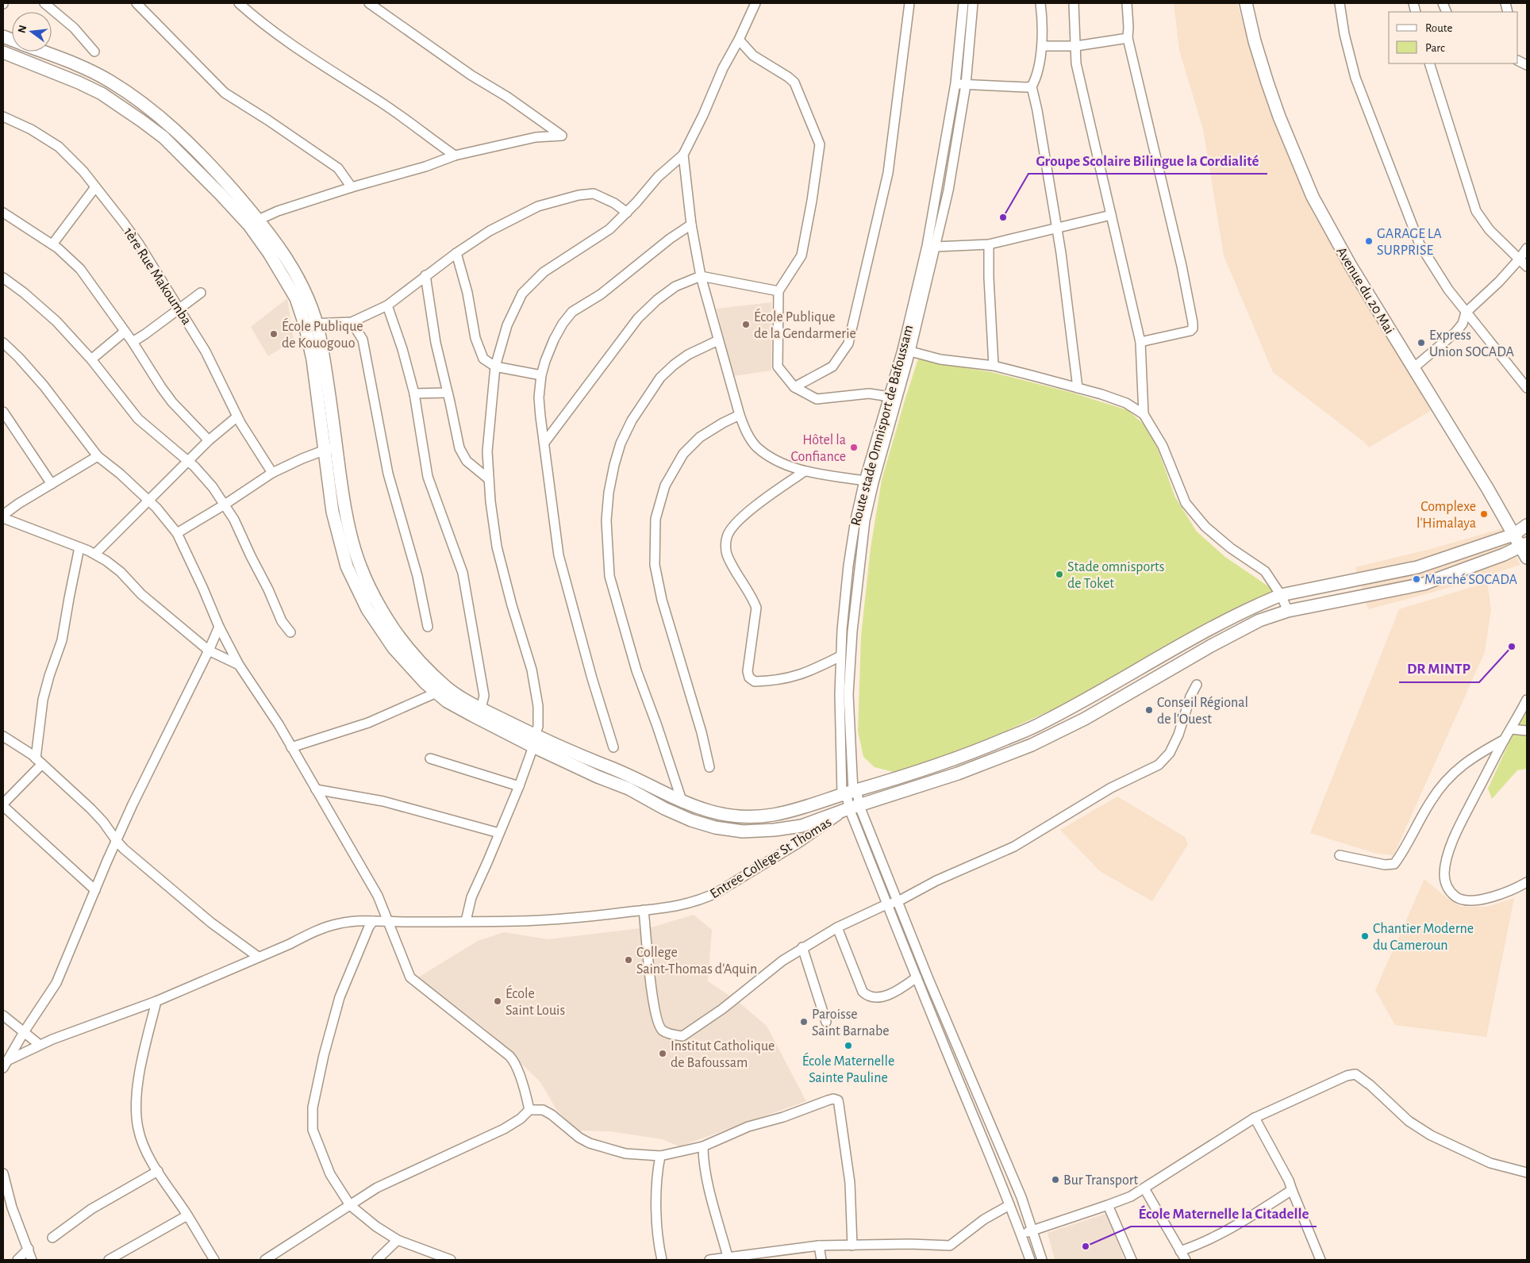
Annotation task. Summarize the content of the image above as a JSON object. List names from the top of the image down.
{
  "streets": {
    "main road": ["Avenue du 20 Mai"],
    "street": ["1ère Rue Makoumba", "Route stade Omnisport de Bafoussam", "Entree College St Thomas"]
  },
  "crossings": [
    ["Route stade Omnisport de Bafoussam", "Entree College St Thomas"]
  ],
  "places": [
    "Groupe Scolaire Bilingue la Cordialité",
    "GARAGE LA SURPRISE",
    "École Publique de la Gendarmerie",
    "École Publique de Kouogouo",
    "Express Union SOCADA",
    "Hôtel la Confiance",
    "Complexe l'Himalaya",
    "Stade omnisports de Toket",
    "Marché SOCADA",
    "DR MINTP",
    "Conseil Régional de l'Ouest",
    "Chantier Moderne du Cameroun",
    "College Saint-Thomas d'Aquin",
    "École Saint Louis",
    "Paroisse Saint Barnabe",
    "École Maternelle Sainte Pauline",
    "Institut Catholique de Bafoussam",
    "Bur Transport",
    "École Maternelle la Citadelle"
  ],
  "legend": ["Route", "Parc"],
  "north": "left"
}
